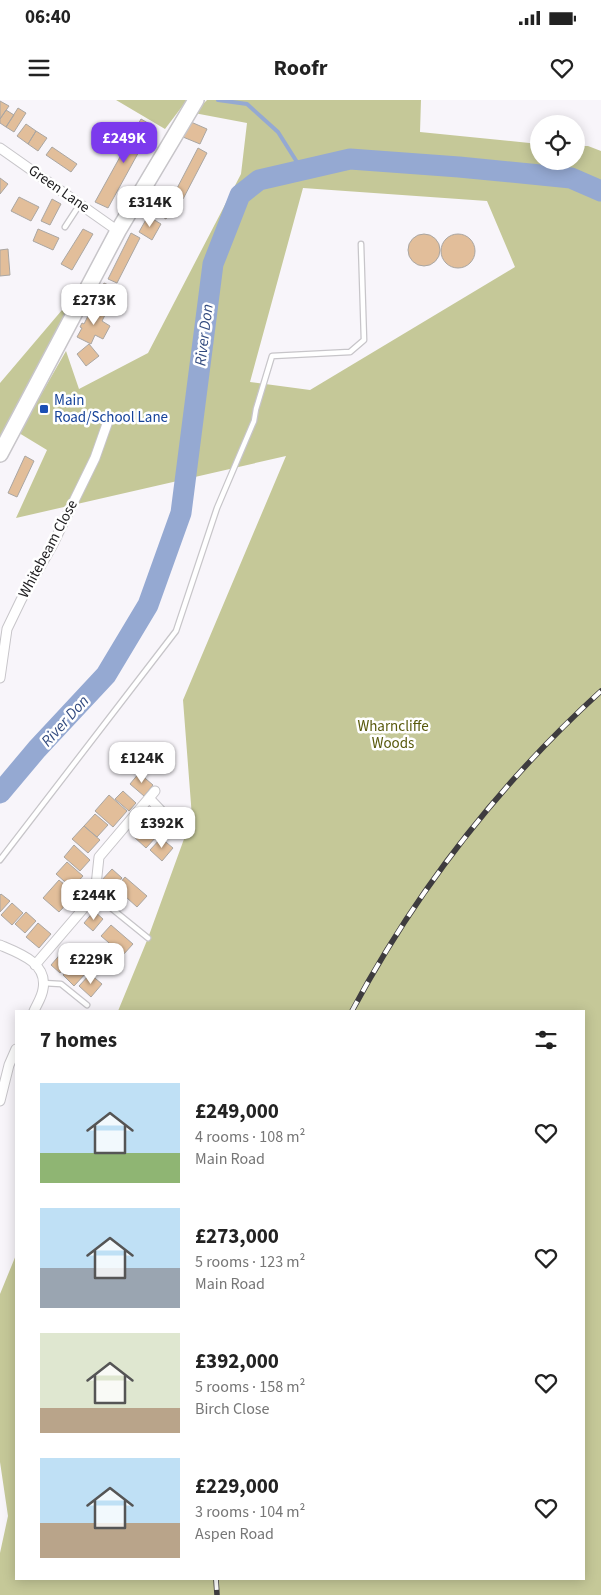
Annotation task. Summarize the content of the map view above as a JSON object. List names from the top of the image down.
{
  "streets": {
    "street": ["Green Lane", "Whitebeam Close"]
  },
  "water": ["River Don"],
  "parks": ["Wharncliffe Woods"],
  "places": {
    "transit": ["Main Road/School Lane"]
  },
  "page": {
    "status": "06:40",
    "header": "Roofr",
    "price": [
      "£249K",
      "£314K",
      "£273K",
      "£124K",
      "£392K",
      "£244K",
      "£229K"
    ],
    "heading": "7 homes",
    "list": [
      {
        "name": "£249,000",
        "note": "4 rooms · 108 m² · Main Road"
      },
      {
        "name": "£273,000",
        "note": "5 rooms · 123 m² · Main Road"
      },
      {
        "name": "£392,000",
        "note": "5 rooms · 158 m² · Birch Close"
      },
      {
        "name": "£229,000",
        "note": "3 rooms · 104 m² · Aspen Road"
      }
    ]
  }
}
